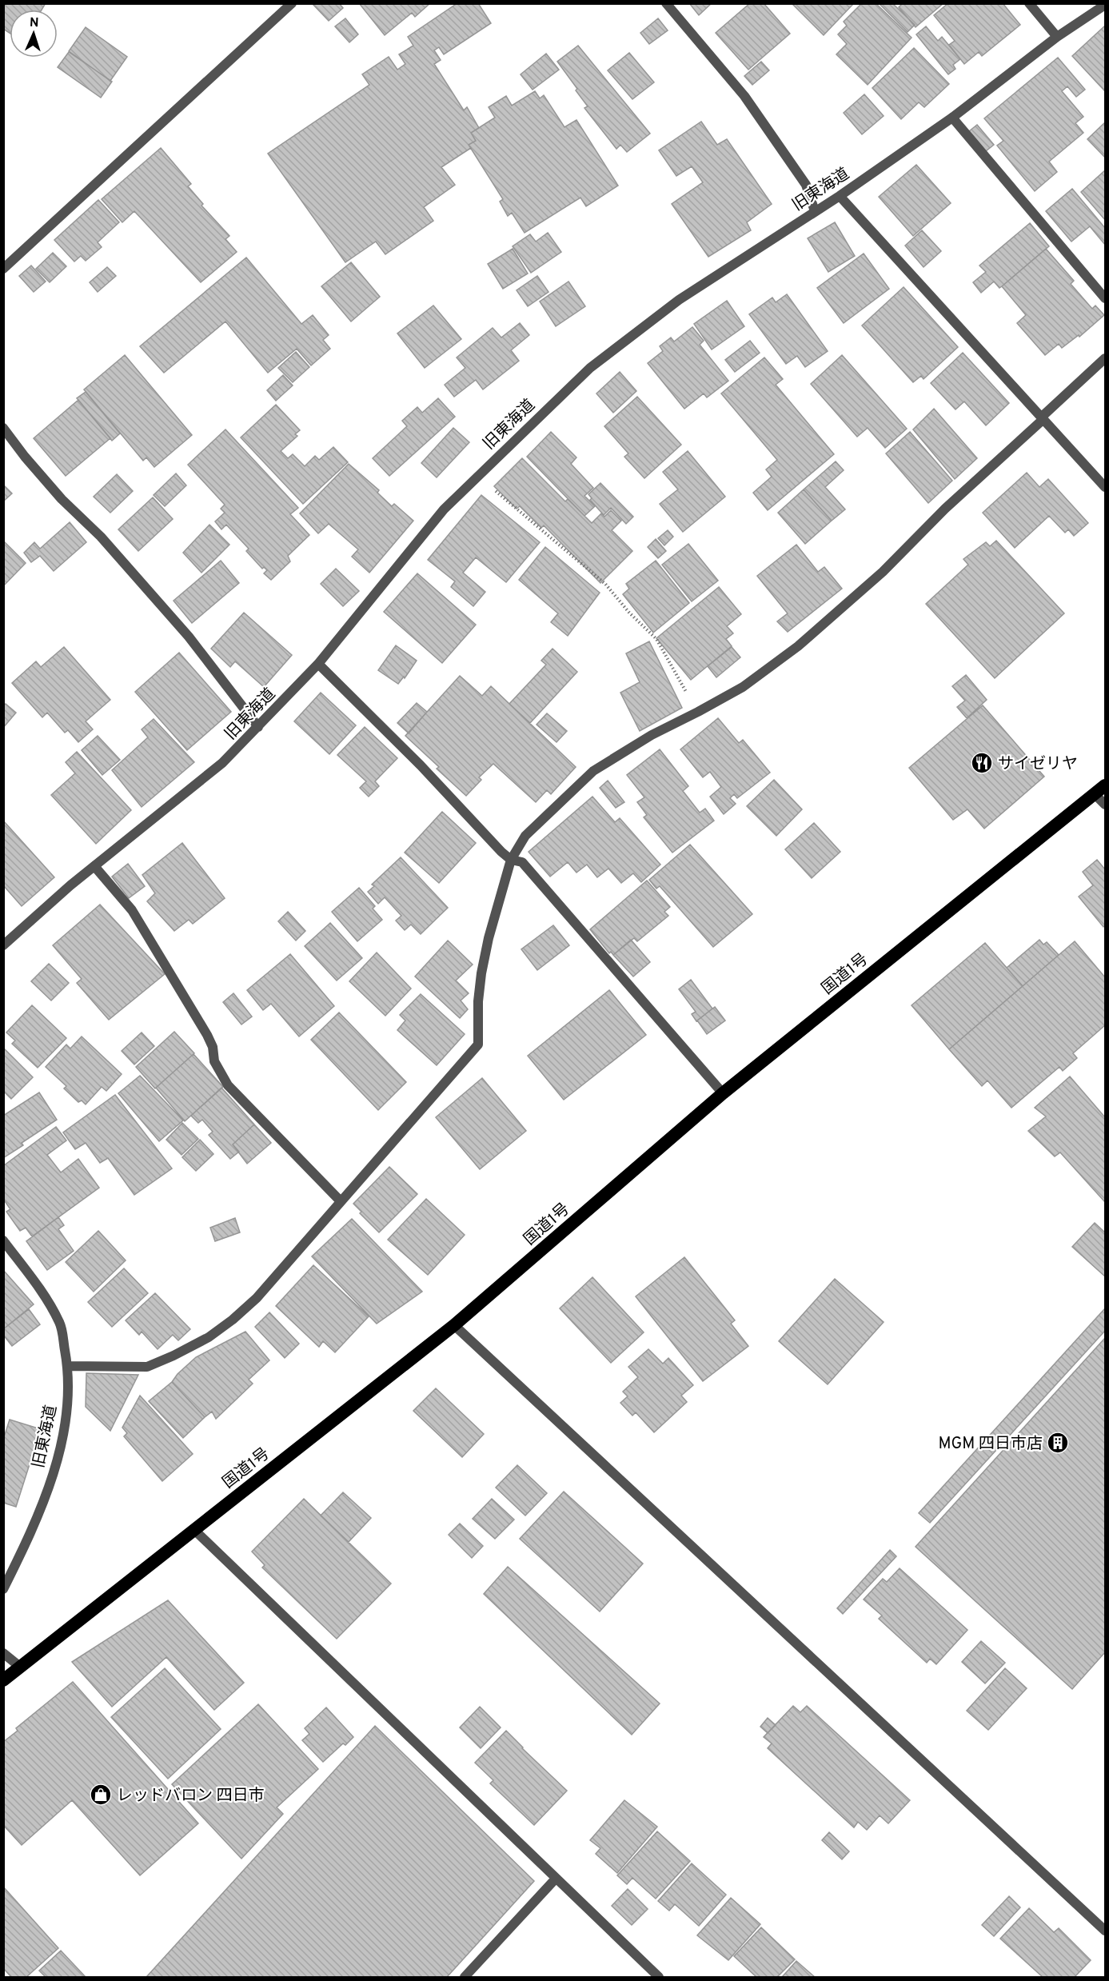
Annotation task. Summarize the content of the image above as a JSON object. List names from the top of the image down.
{
  "streets": {
    "highway": ["国道1号"],
    "street": ["旧東海道"]
  },
  "places": {
    "restaurant": ["サイゼリヤ"],
    "building": ["MGM 四日市店"],
    "shop": ["レッドバロン 四日市"]
  },
  "north": "top"
}
